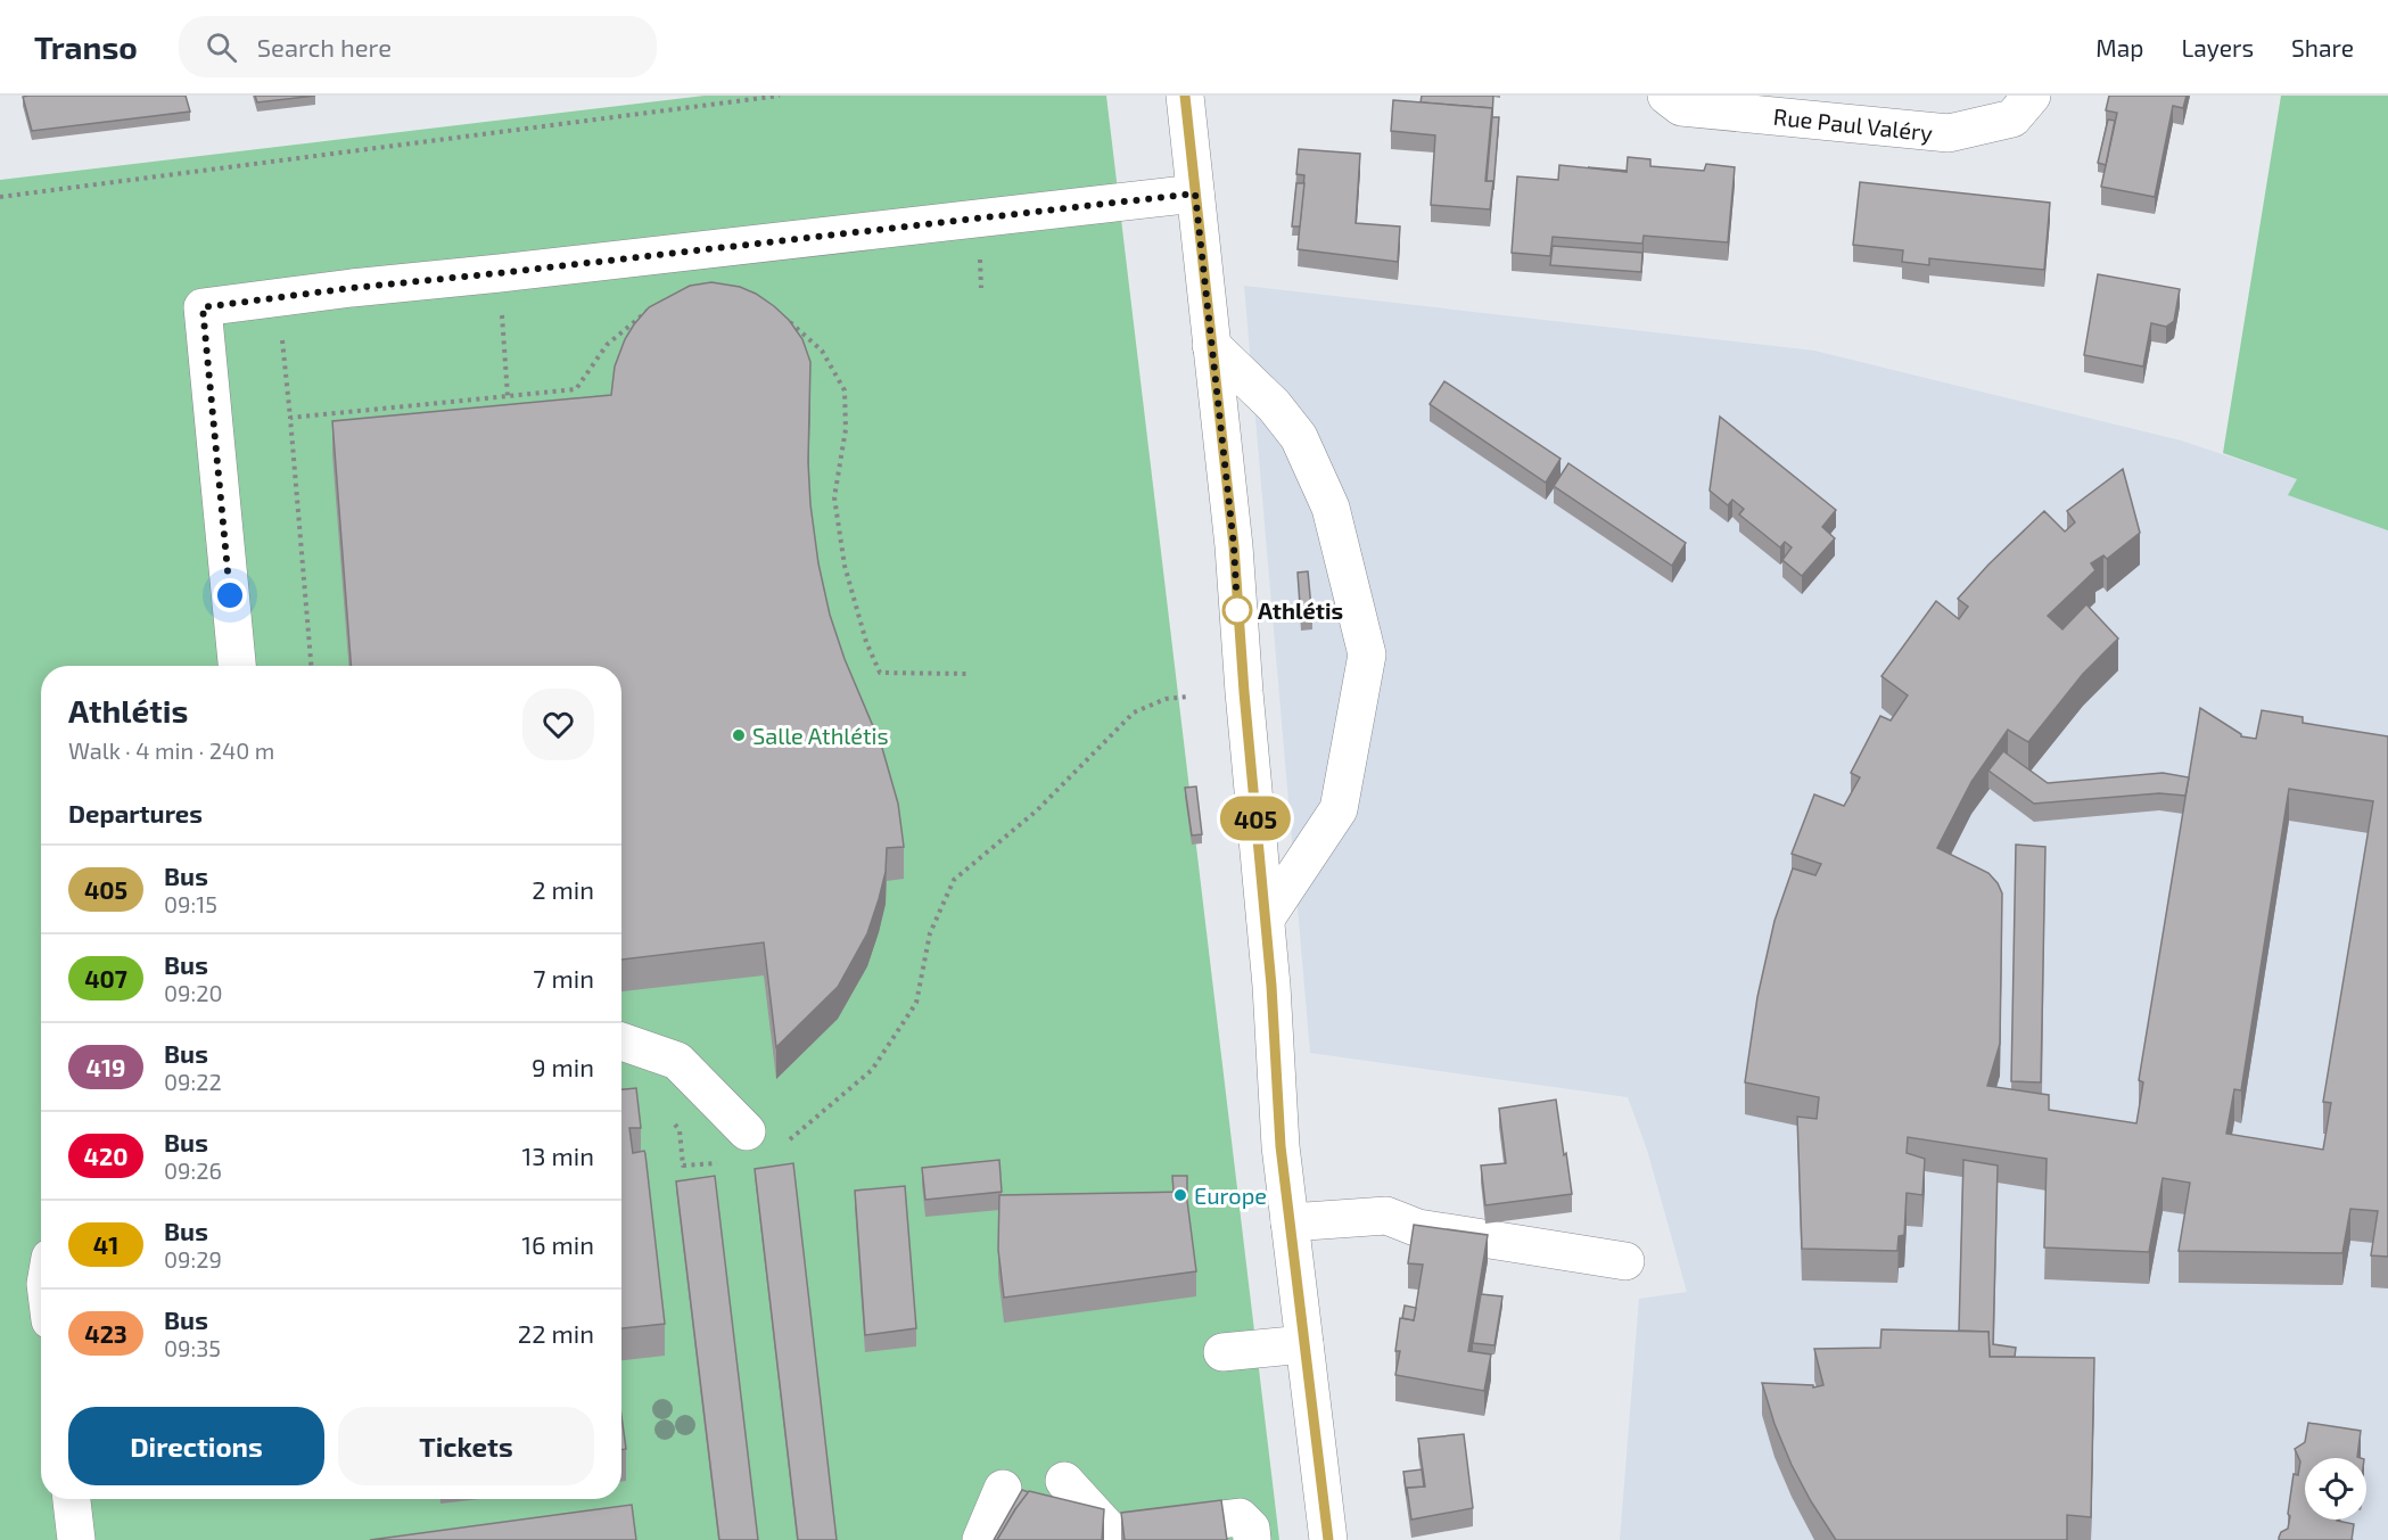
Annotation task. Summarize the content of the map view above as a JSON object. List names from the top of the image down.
{
  "streets": {
    "street": ["Rue Paul Valéry"]
  },
  "places": ["Athlétis", "Salle Athlétis", "Europe"],
  "lines": ["bus line 405"],
  "page": {
    "header": "Transo",
    "search": "Search here",
    "nav": ["Map", "Layers", "Share"],
    "on_map": "405",
    "heading": [
      ["Athlétis", "Walk · 4 min · 240 m"],
      "Departures"
    ],
    "list": [
      {
        "mark": "405",
        "name": "Bus",
        "note": "09:15",
        "value": "2 min"
      },
      {
        "mark": "407",
        "name": "Bus",
        "note": "09:20",
        "value": "7 min"
      },
      {
        "mark": "419",
        "name": "Bus",
        "note": "09:22",
        "value": "9 min"
      },
      {
        "mark": "420",
        "name": "Bus",
        "note": "09:26",
        "value": "13 min"
      },
      {
        "mark": "41",
        "name": "Bus",
        "note": "09:29",
        "value": "16 min"
      },
      {
        "mark": "423",
        "name": "Bus",
        "note": "09:35",
        "value": "22 min"
      }
    ],
    "buttons": ["Directions", "Tickets"]
  }
}
